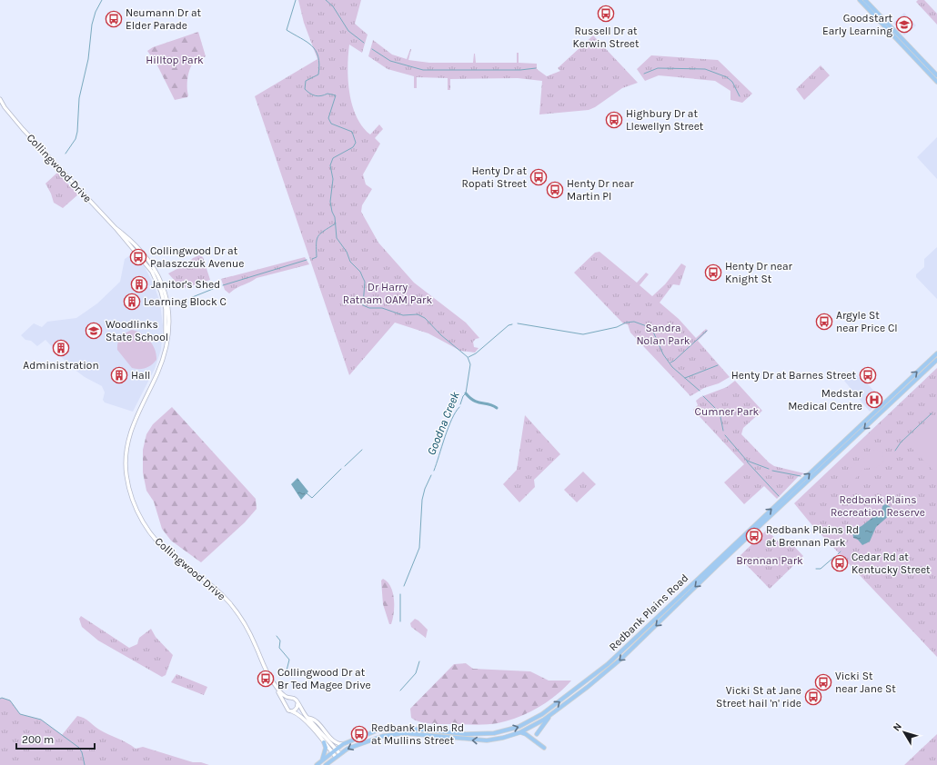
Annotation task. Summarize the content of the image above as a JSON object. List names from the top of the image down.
{
  "streets": {
    "main road": ["Collingwood Drive", "Redbank Plains Road"]
  },
  "water": ["Goodna Creek"],
  "parks": [
    "Hilltop Park",
    "Dr Harry Ratnam OAM Park",
    "Sandra Nolan Park",
    "Cumner Park",
    "Redbank Plains Recreation Reserve",
    "Brennan Park"
  ],
  "places": {
    "bus stop": [
      "Russell Dr at Kerwin Street",
      "Neumann Dr at Elder Parade",
      "Highbury Dr at Llewellyn Street",
      "Henty Dr at Ropati Street",
      "Henty Dr near Martin Pl",
      "Collingwood Dr at Palaszczuk Avenue",
      "Henty Dr near Knight St",
      "Argyle St near Price Cl",
      "Henty Dr at Barnes Street",
      "Redbank Plains Rd at Brennan Park",
      "Cedar Rd at Kentucky Street",
      "Collingwood Dr at Br Ted Magee Drive",
      "Vicki St near Jane St",
      "Vicki St at Jane Street hail 'n' ride",
      "Redbank Plains Rd at Mullins Street"
    ],
    "school or university": ["Goodstart Early Learning", "Woodlinks State School"],
    "building": [
      "Janitor's Shed",
      "Learning Block C",
      "Administration",
      "Hall"
    ],
    "hospital": ["Medstar Medical Centre"]
  },
  "scale_bar": "200 m",
  "north": "top left"
}
